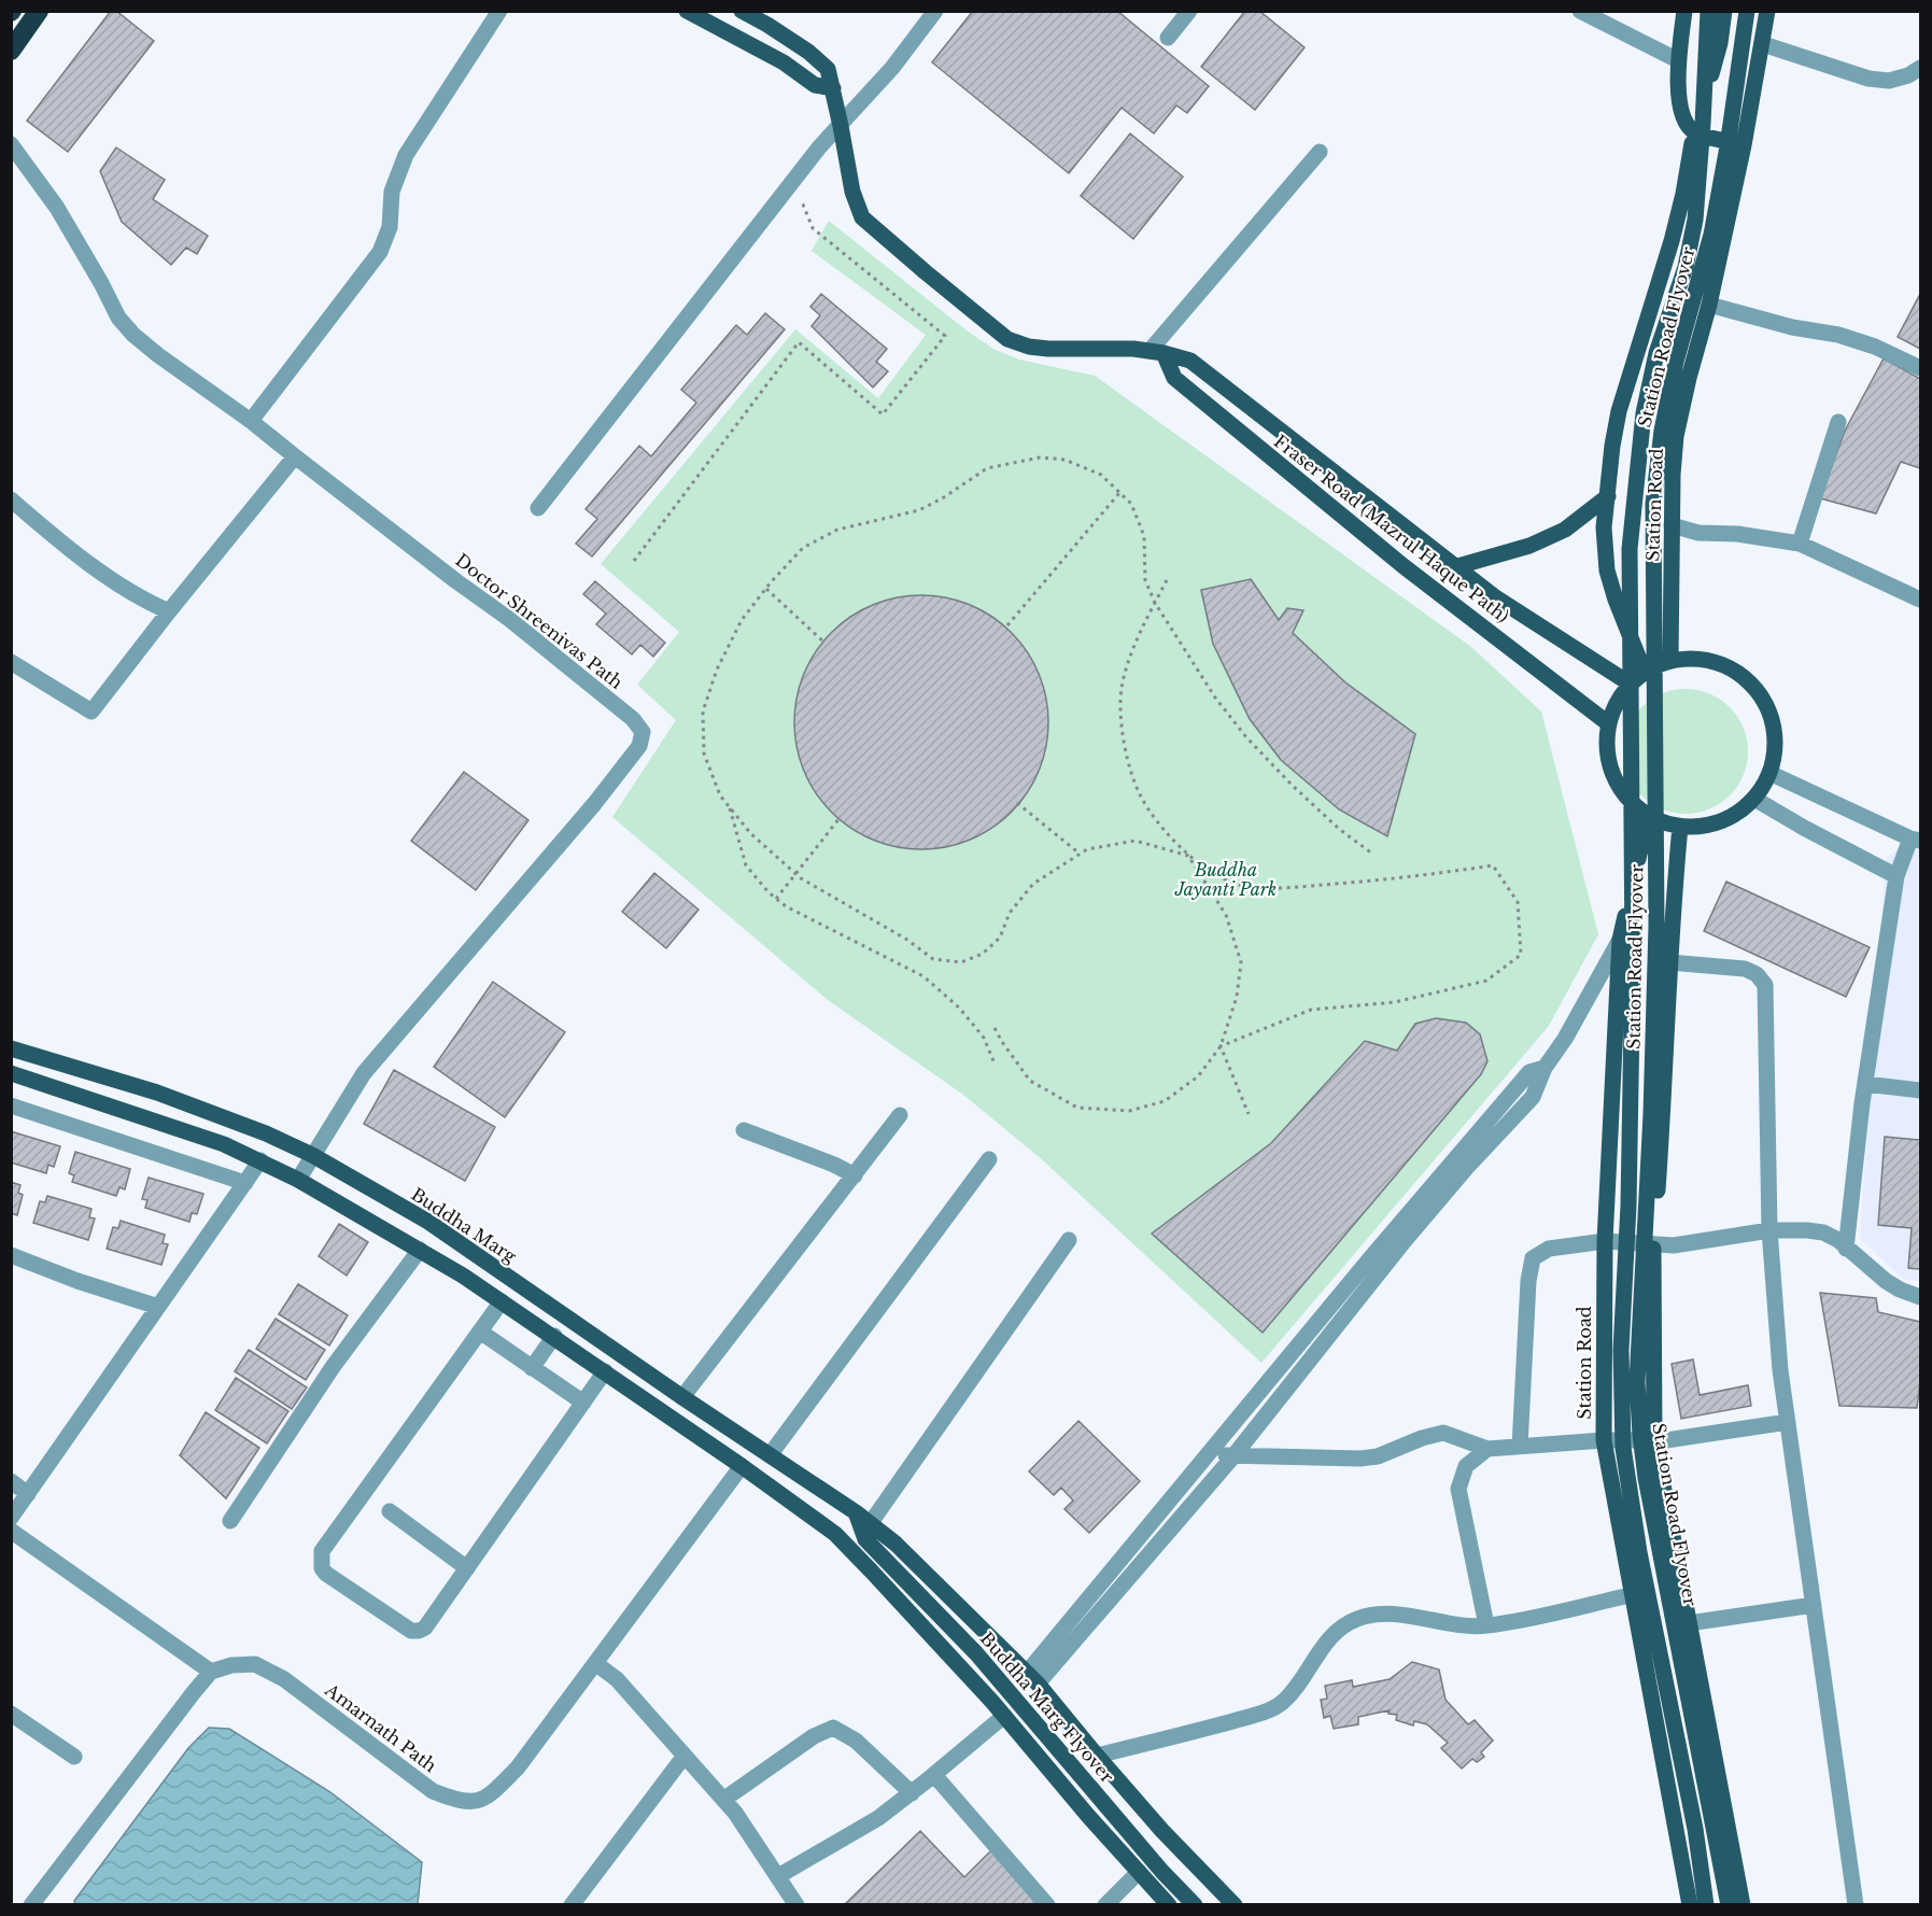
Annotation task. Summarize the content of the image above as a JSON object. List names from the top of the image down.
{
  "streets": {
    "main road": [
      "Station Road Flyover",
      "Station Road",
      "Fraser Road (Mazrul Haque Path)",
      "Buddha Marg",
      "Buddha Marg Flyover"
    ],
    "street": ["Doctor Shreenivas Path", "Amarnath Path"]
  },
  "crossings": [
    ["Station Road", "Fraser Road (Mazrul Haque Path)"],
    ["Doctor Shreenivas Path", "Buddha Marg"],
    ["Buddha Marg", "Buddha Marg Flyover"]
  ],
  "parks": ["Buddha Jayanti Park"]
}
